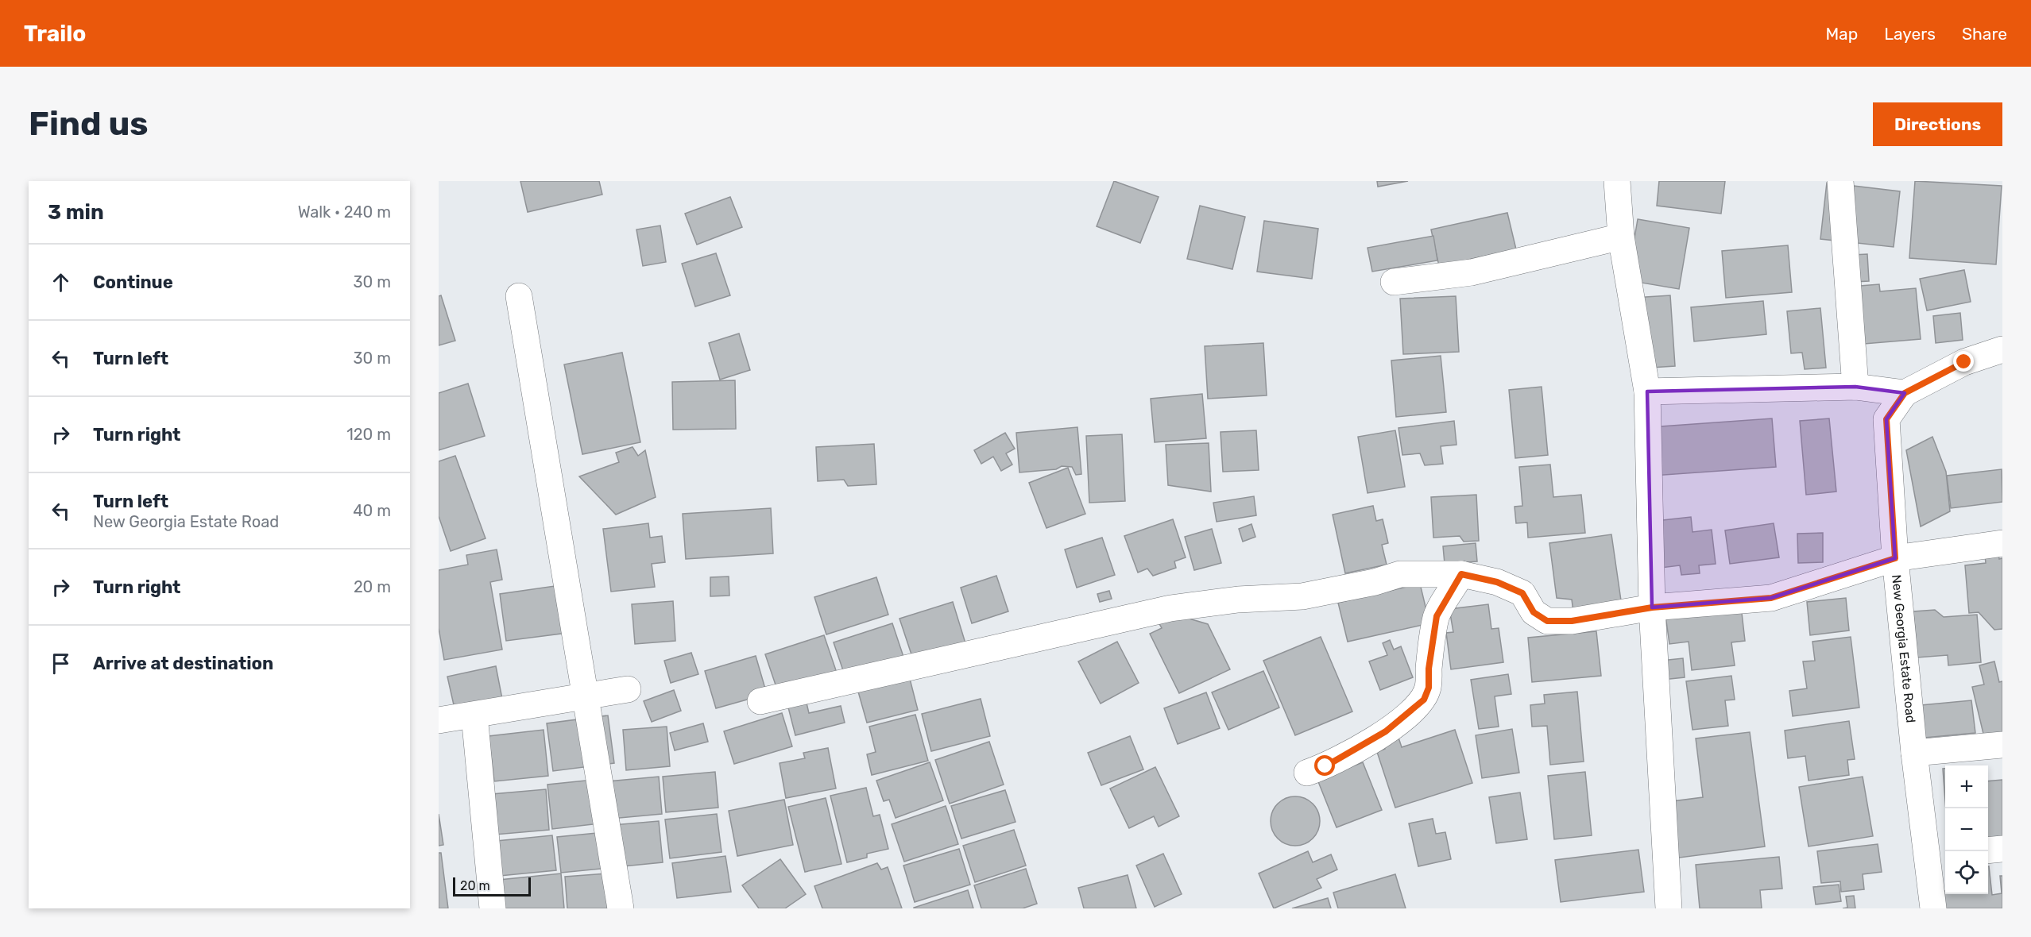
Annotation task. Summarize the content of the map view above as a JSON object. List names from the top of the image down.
{
  "streets": {
    "street": ["New Georgia Estate Road"]
  },
  "scale_bar": "20 m",
  "page": {
    "header": "Trailo",
    "nav": ["Map", "Layers", "Share"],
    "buttons": "Directions",
    "title": "Find us",
    "heading": ["3 min", "Walk · 240 m"],
    "list": [
      ["Continue", "30 m"],
      ["Turn left", "30 m"],
      ["Turn right", "120 m"],
      ["Turn left", "New Georgia Estate Road", "40 m"],
      ["Turn right", "20 m"],
      "Arrive at destination"
    ],
    "map_buttons": ["+", "−"],
    "scale": "20 m"
  }
}
